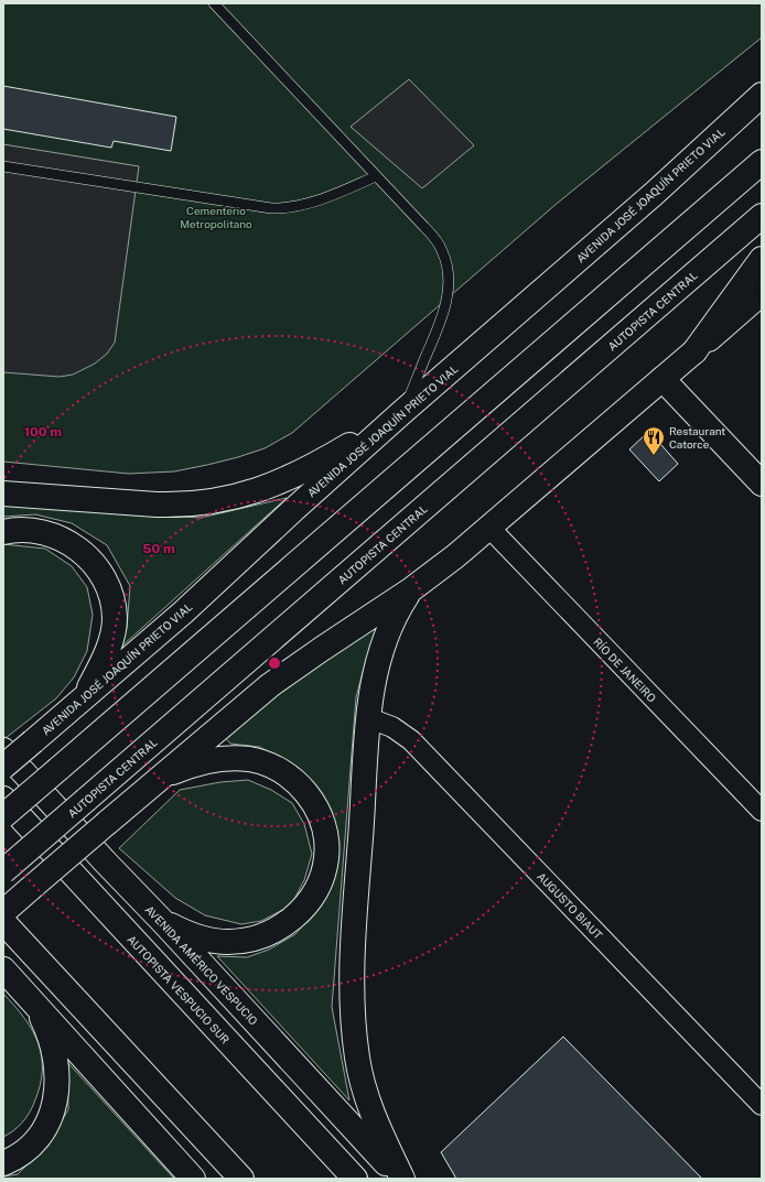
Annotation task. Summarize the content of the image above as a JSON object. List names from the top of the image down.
{
  "streets": {
    "main road": [
      "AVENIDA JOSÉ JOAQUÍN PRIETO VIAL",
      "AUTOPISTA CENTRAL",
      "AVENIDA AMÉRICO VESPUCIO",
      "AUTOPISTA VESPUCIO SUR"
    ],
    "street": ["RÍO DE JANEIRO", "AUGUSTO BIAUT"]
  },
  "parks": ["Cementerio Metropolitano"],
  "places": {
    "restaurant": ["Restaurant Catorce"]
  },
  "rings": ["100 m", "50 m"]
}
